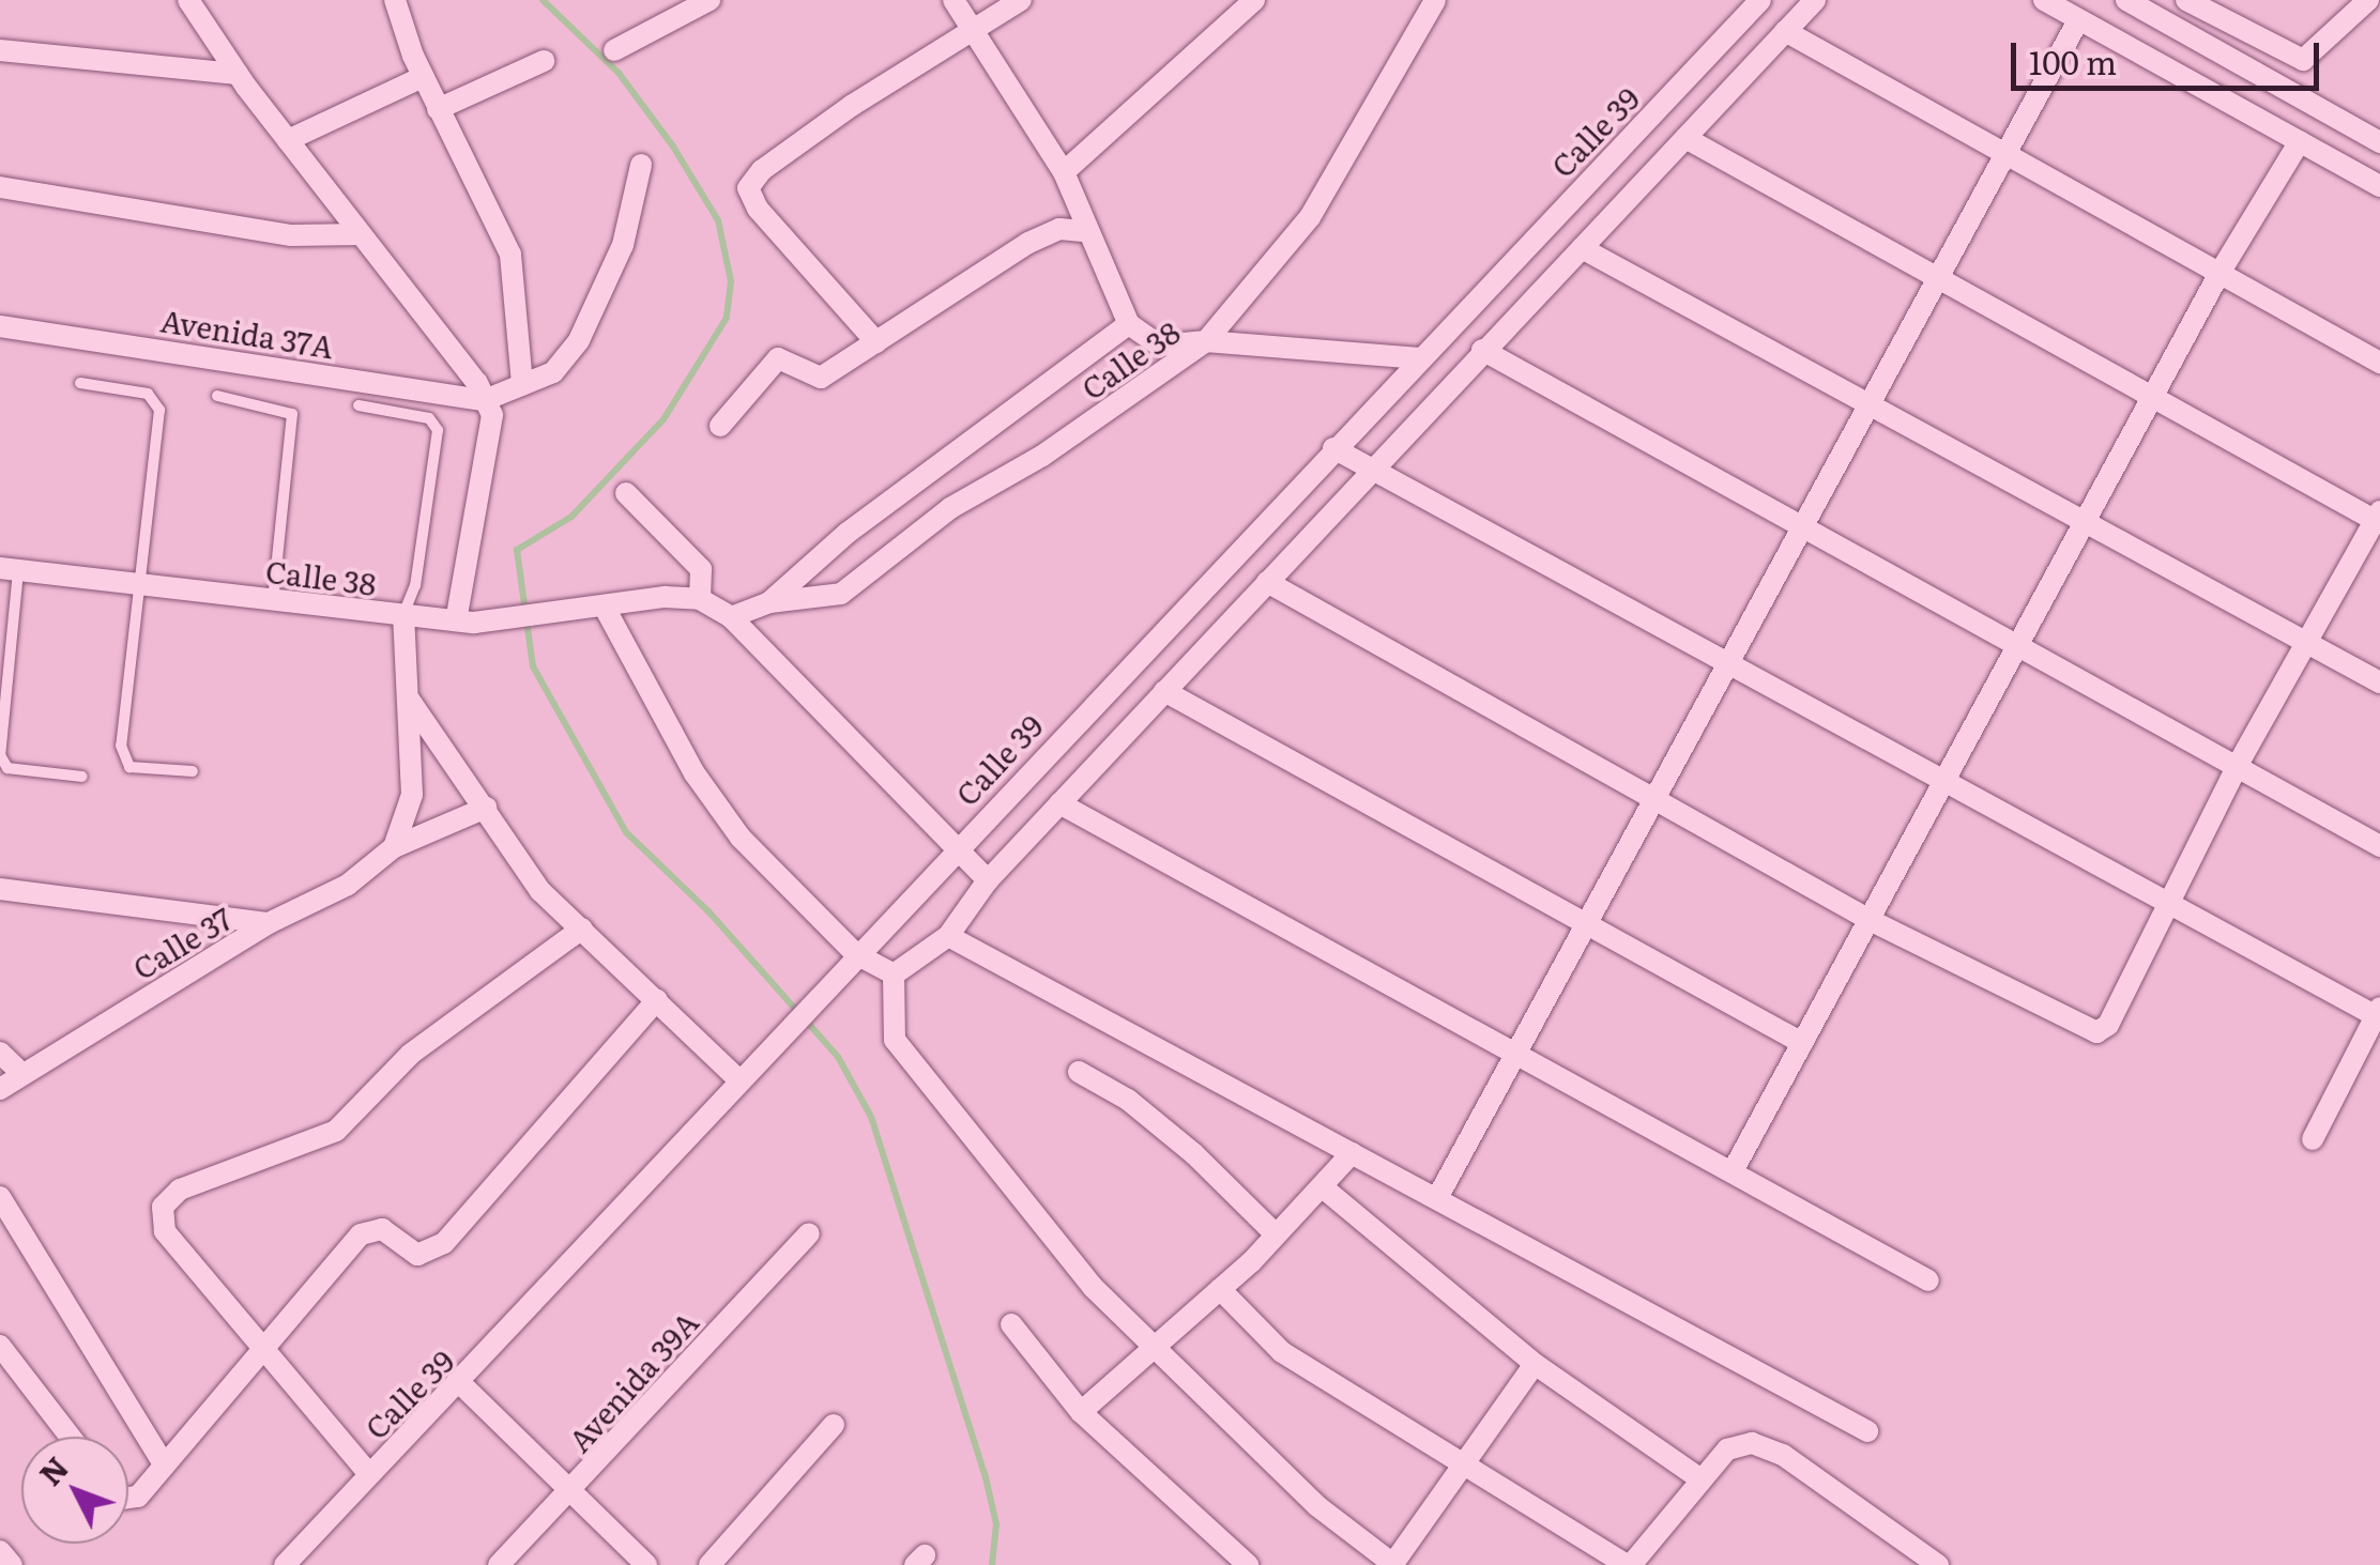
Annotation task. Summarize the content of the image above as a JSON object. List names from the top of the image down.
{
  "streets": {
    "street": [
      "Calle 39",
      "Avenida 37A",
      "Calle 38",
      "Calle 37",
      "Avenida 39A"
    ]
  },
  "scale_bar": "100 m",
  "north": "top left"
}
